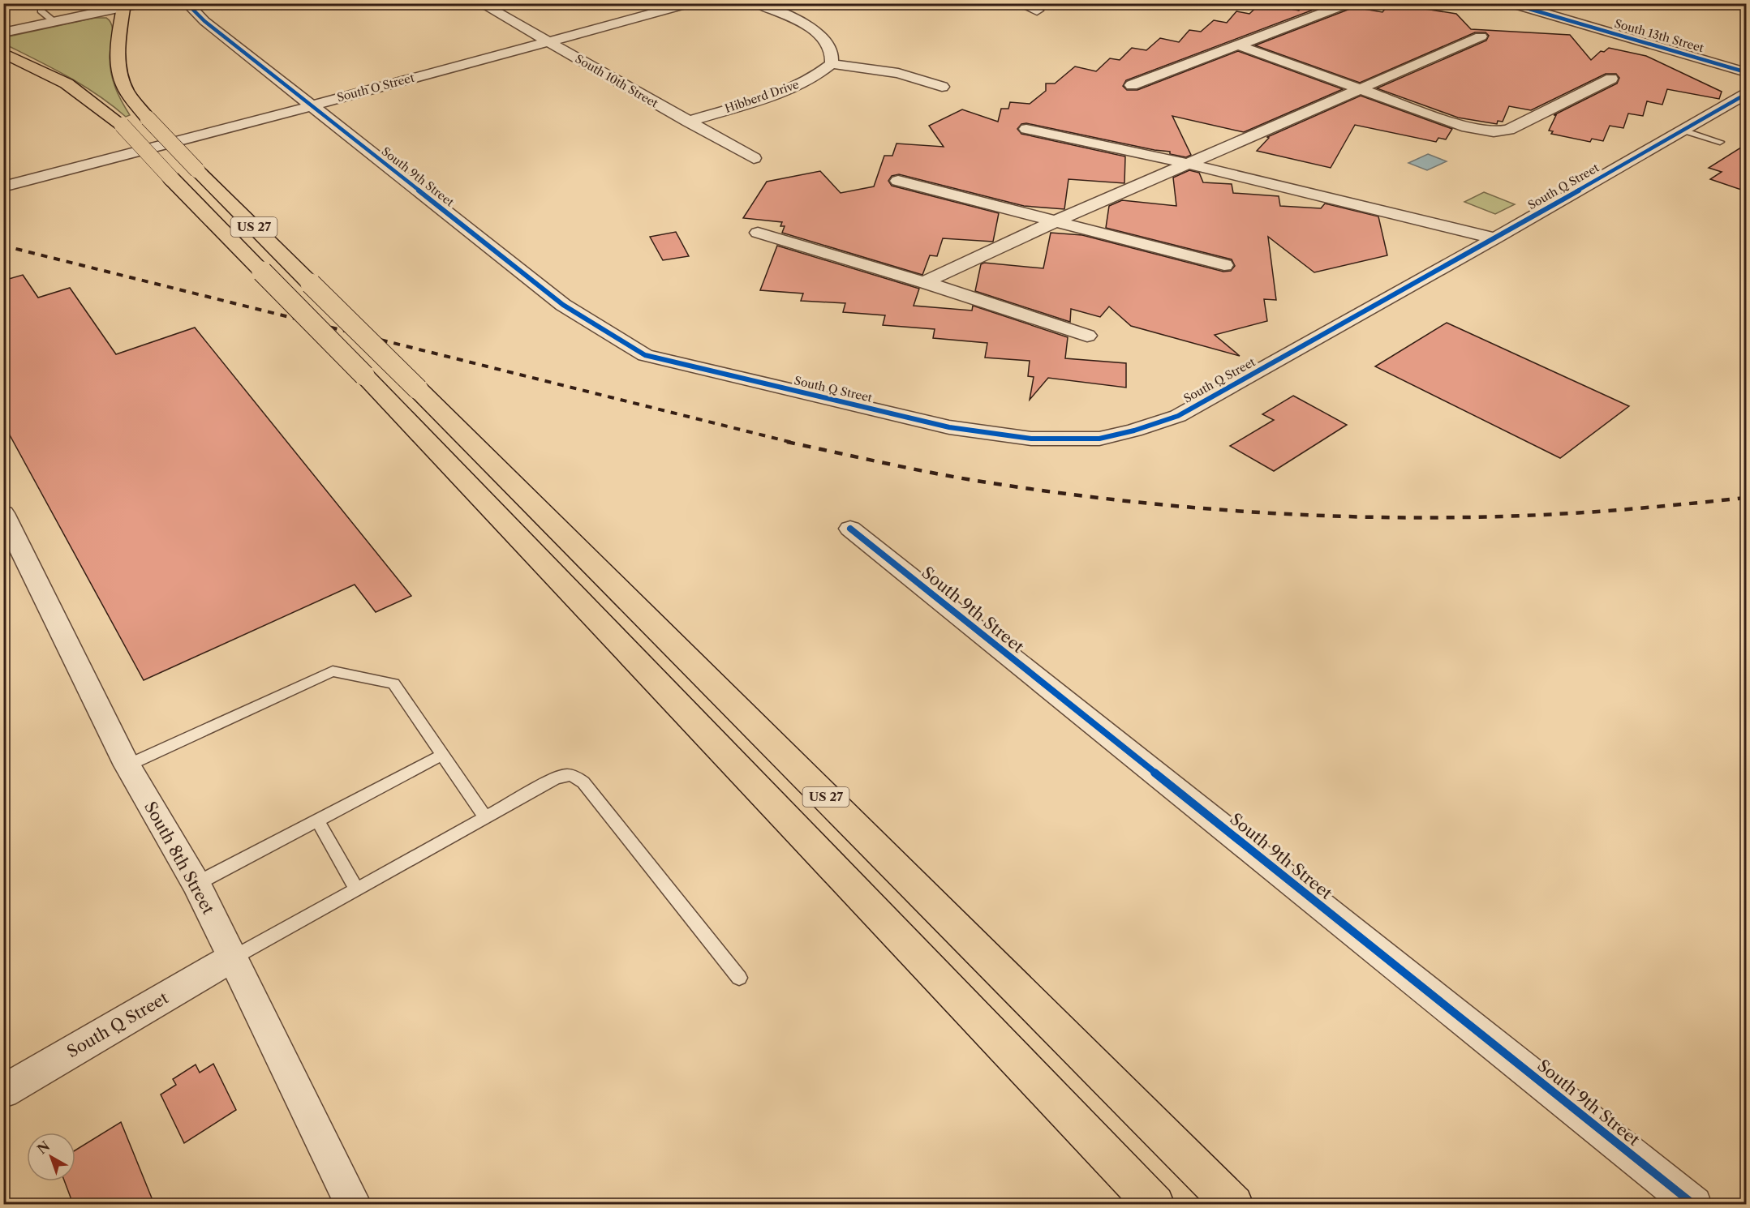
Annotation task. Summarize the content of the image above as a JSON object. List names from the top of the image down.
{
  "streets": {
    "highway": ["US 27"],
    "street": [
      "South 13th Street",
      "South 10th Street",
      "South O Street",
      "Hibberd Drive",
      "South 9th Street",
      "South Q Street",
      "South 8th Street"
    ]
  },
  "crossings": [
    ["South 10th Street", "South O Street"],
    ["South 10th Street", "Hibberd Drive"],
    ["South O Street", "South 9th Street"],
    ["South 9th Street", "South Q Street"],
    ["South Q Street", "South 8th Street"]
  ],
  "north": "top left"
}
